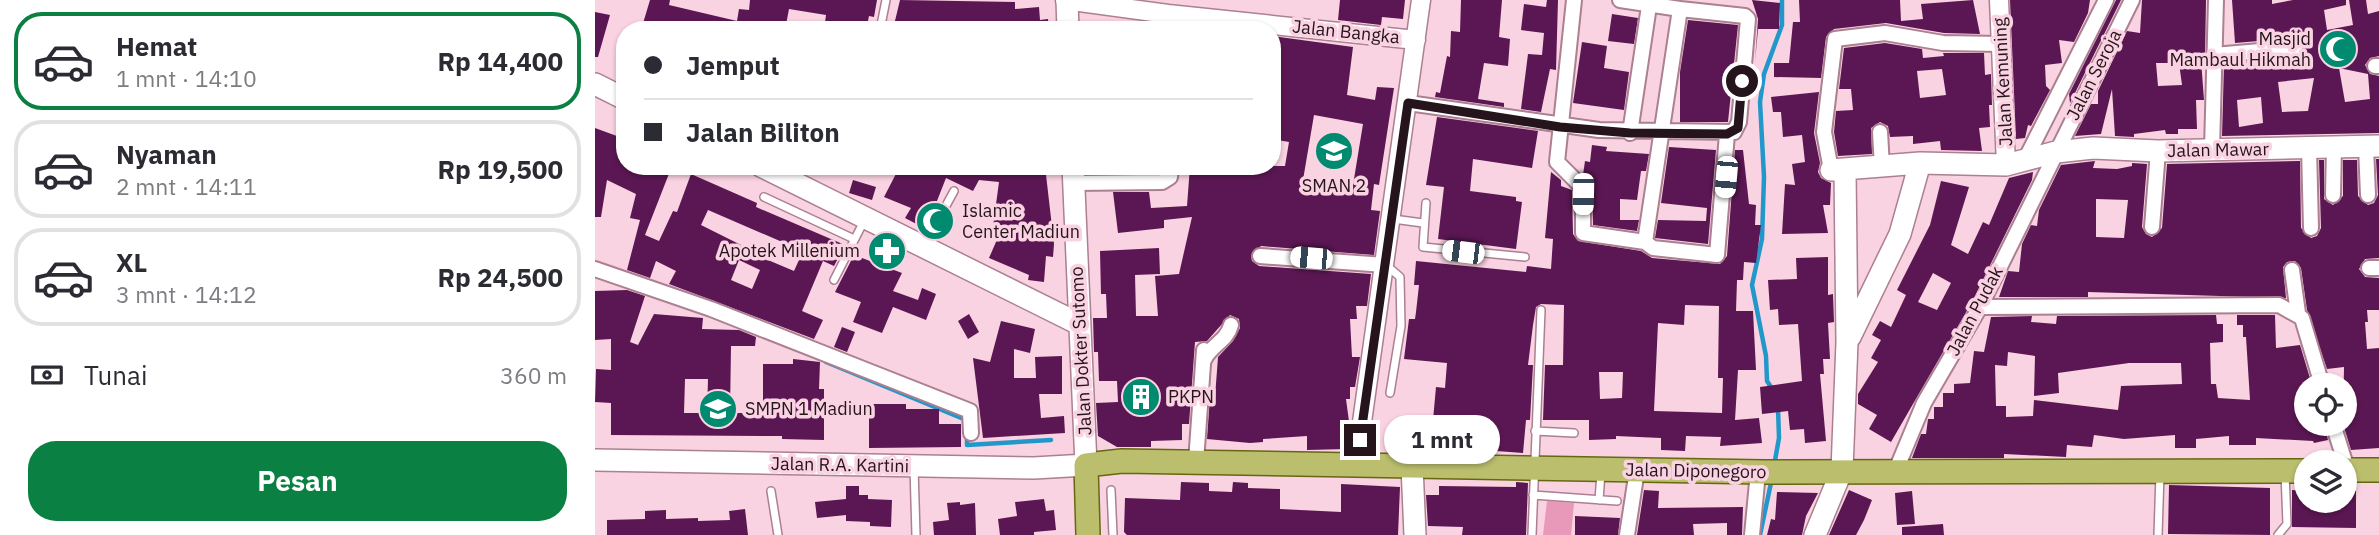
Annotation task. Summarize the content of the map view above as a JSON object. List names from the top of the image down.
{
  "streets": {
    "main road": [
      "Jalan Mawar",
      "Jalan Dokter Sutomo",
      "Jalan R.A. Kartini",
      "Jalan Diponegoro"
    ],
    "street": [
      "Jalan Bangka",
      "Jalan Seroja",
      "Jalan Kemuning",
      "Jalan Pudak"
    ]
  },
  "crossings": [
    ["Jalan Seroja", "Jalan Mawar"],
    ["Jalan Seroja", "Jalan Pudak"],
    ["Jalan Kemuning", "Jalan Mawar"],
    ["Jalan Mawar", "Jalan Pudak"],
    ["Jalan Pudak", "Jalan Diponegoro"],
    ["Jalan Dokter Sutomo", "Jalan R.A. Kartini"],
    ["Jalan Dokter Sutomo", "Jalan Diponegoro"],
    ["Jalan R.A. Kartini", "Jalan Diponegoro"]
  ],
  "places": {
    "mosque": ["Masjid Mambaul Hikmah", "Islamic Center Madiun"],
    "school or university": ["SMAN 2", "SMPN 1 Madiun"],
    "pharmacy": ["Apotek Millenium"],
    "building": ["PKPN"]
  },
  "page": {
    "list": [
      {
        "name": "Hemat",
        "note": "1 mnt · 14:10",
        "value": "Rp 14,400"
      },
      {
        "name": "Nyaman",
        "note": "2 mnt · 14:11",
        "value": "Rp 19,500"
      },
      {
        "name": "XL",
        "note": "3 mnt · 14:12",
        "value": "Rp 24,500"
      }
    ],
    "banner": ["Jemput", "Jalan Biliton"],
    "pay": ["Tunai", "360 m"],
    "bubble": "1 mnt",
    "buttons": "Pesan"
  }
}
